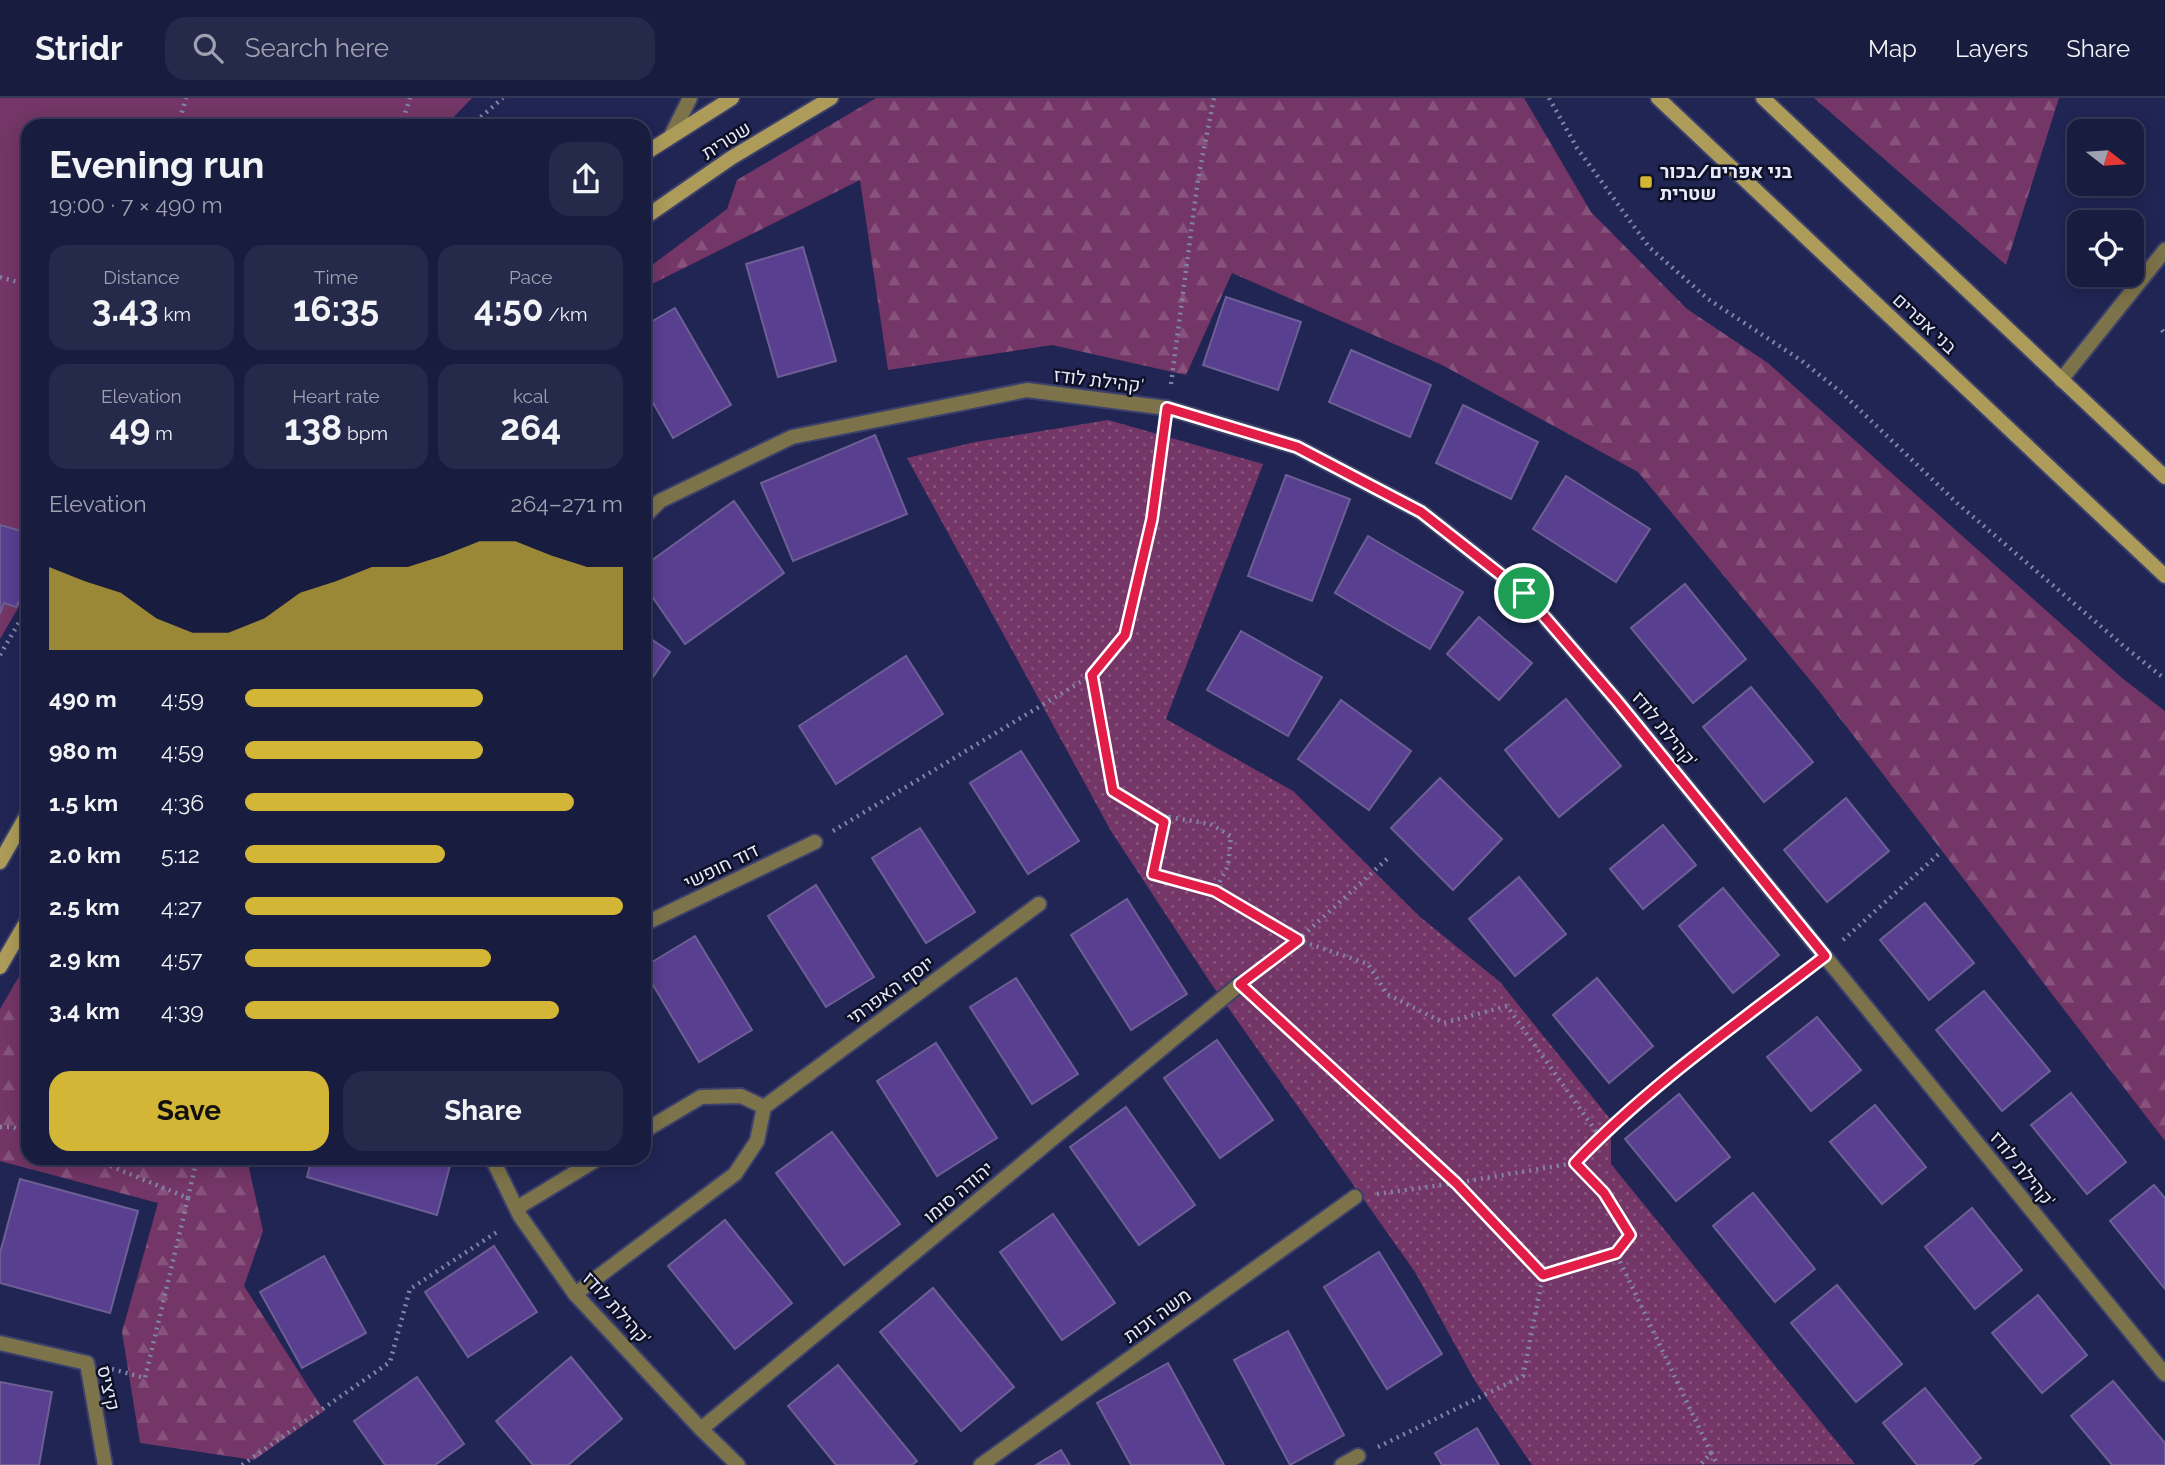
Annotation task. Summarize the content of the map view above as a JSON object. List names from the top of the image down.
{
  "streets": {
    "main road": ["שטרית", "בני אפרים"],
    "street": [
      "קהילת לודז'",
      "דוד חופשי",
      "יוסף האפרתי",
      "יהודה סומו",
      "משה זכות",
      "קיציס"
    ]
  },
  "crossings": [
    ["קהילת לודז'", "יהודה סומו"]
  ],
  "places": {
    "transit": ["בני אפרים/בכור שטרית"]
  },
  "north": "right",
  "page": {
    "header": "Stridr",
    "search": "Search here",
    "nav": ["Map", "Layers", "Share"],
    "heading": ["Evening run", "19:00 · 7 × 490 m"],
    "stats": [
      ["Distance", "3.43 km"],
      ["Time", "16:35"],
      ["Pace", "4:50 /km"],
      ["Elevation", "49 m"],
      ["Heart rate", "138 bpm"],
      ["kcal", "264"]
    ],
    "chart": ["Elevation", "264–271 m"],
    "list": [
      {
        "name": "490 m",
        "note": "4:59"
      },
      {
        "name": "980 m",
        "note": "4:59"
      },
      {
        "name": "1.5 km",
        "note": "4:36"
      },
      {
        "name": "2.0 km",
        "note": "5:12"
      },
      {
        "name": "2.5 km",
        "note": "4:27"
      },
      {
        "name": "2.9 km",
        "note": "4:57"
      },
      {
        "name": "3.4 km",
        "note": "4:39"
      }
    ],
    "buttons": ["Save", "Share"]
  }
}
